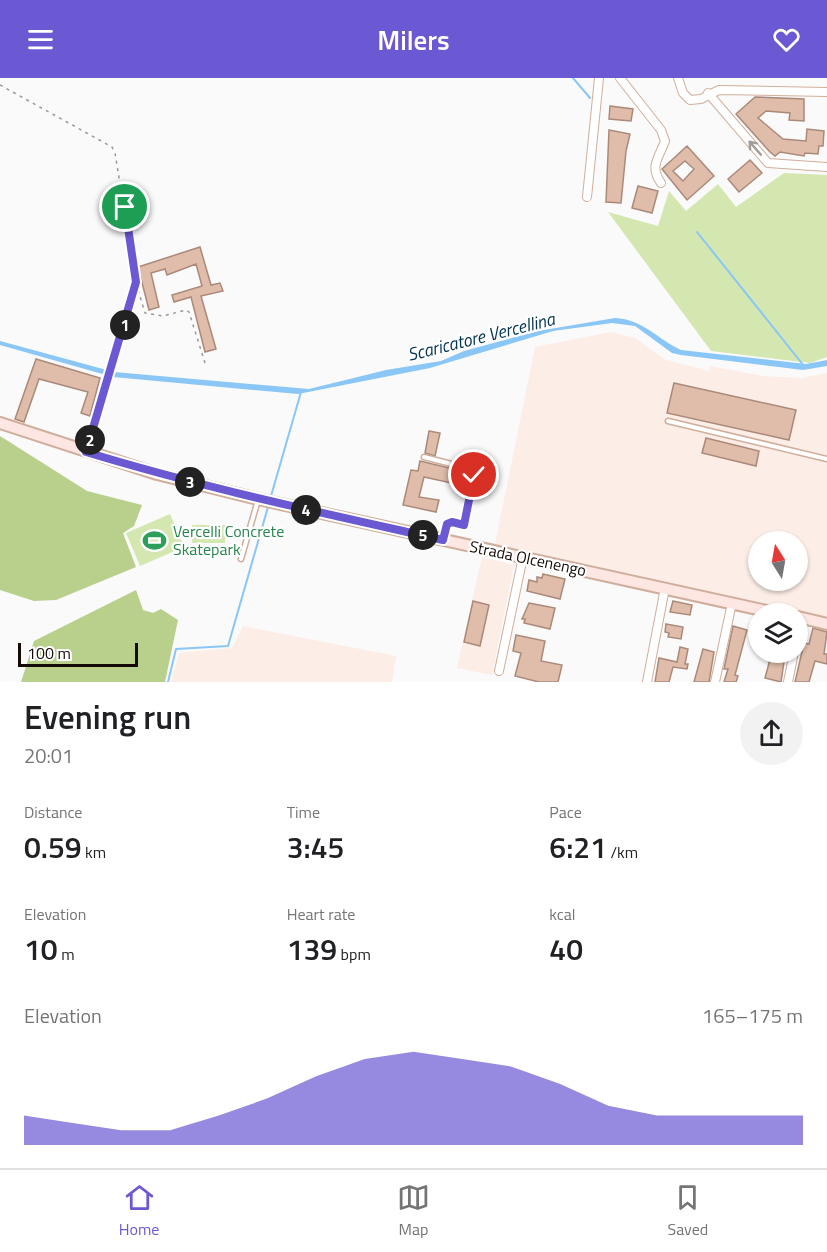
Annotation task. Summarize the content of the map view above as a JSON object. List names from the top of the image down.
{
  "streets": {
    "street": ["Strada Olcenengo"]
  },
  "water": ["Scaricatore Vercellina"],
  "places": {
    "sports": ["Vercelli Concrete Skatepark"]
  },
  "scale_bar": "100 m",
  "north": "top",
  "page": {
    "header": "Milers",
    "pins": [
      "1",
      "2",
      "3",
      "4",
      "5"
    ],
    "scale": "100 m",
    "heading": ["Evening run", "20:01"],
    "stats": [
      ["Distance", "0.59 km"],
      ["Time", "3:45"],
      ["Pace", "6:21 /km"],
      ["Elevation", "10 m"],
      ["Heart rate", "139 bpm"],
      ["kcal", "40"]
    ],
    "chart": ["Elevation", "165–175 m"],
    "tabs": ["Home", "Map", "Saved"]
  }
}
